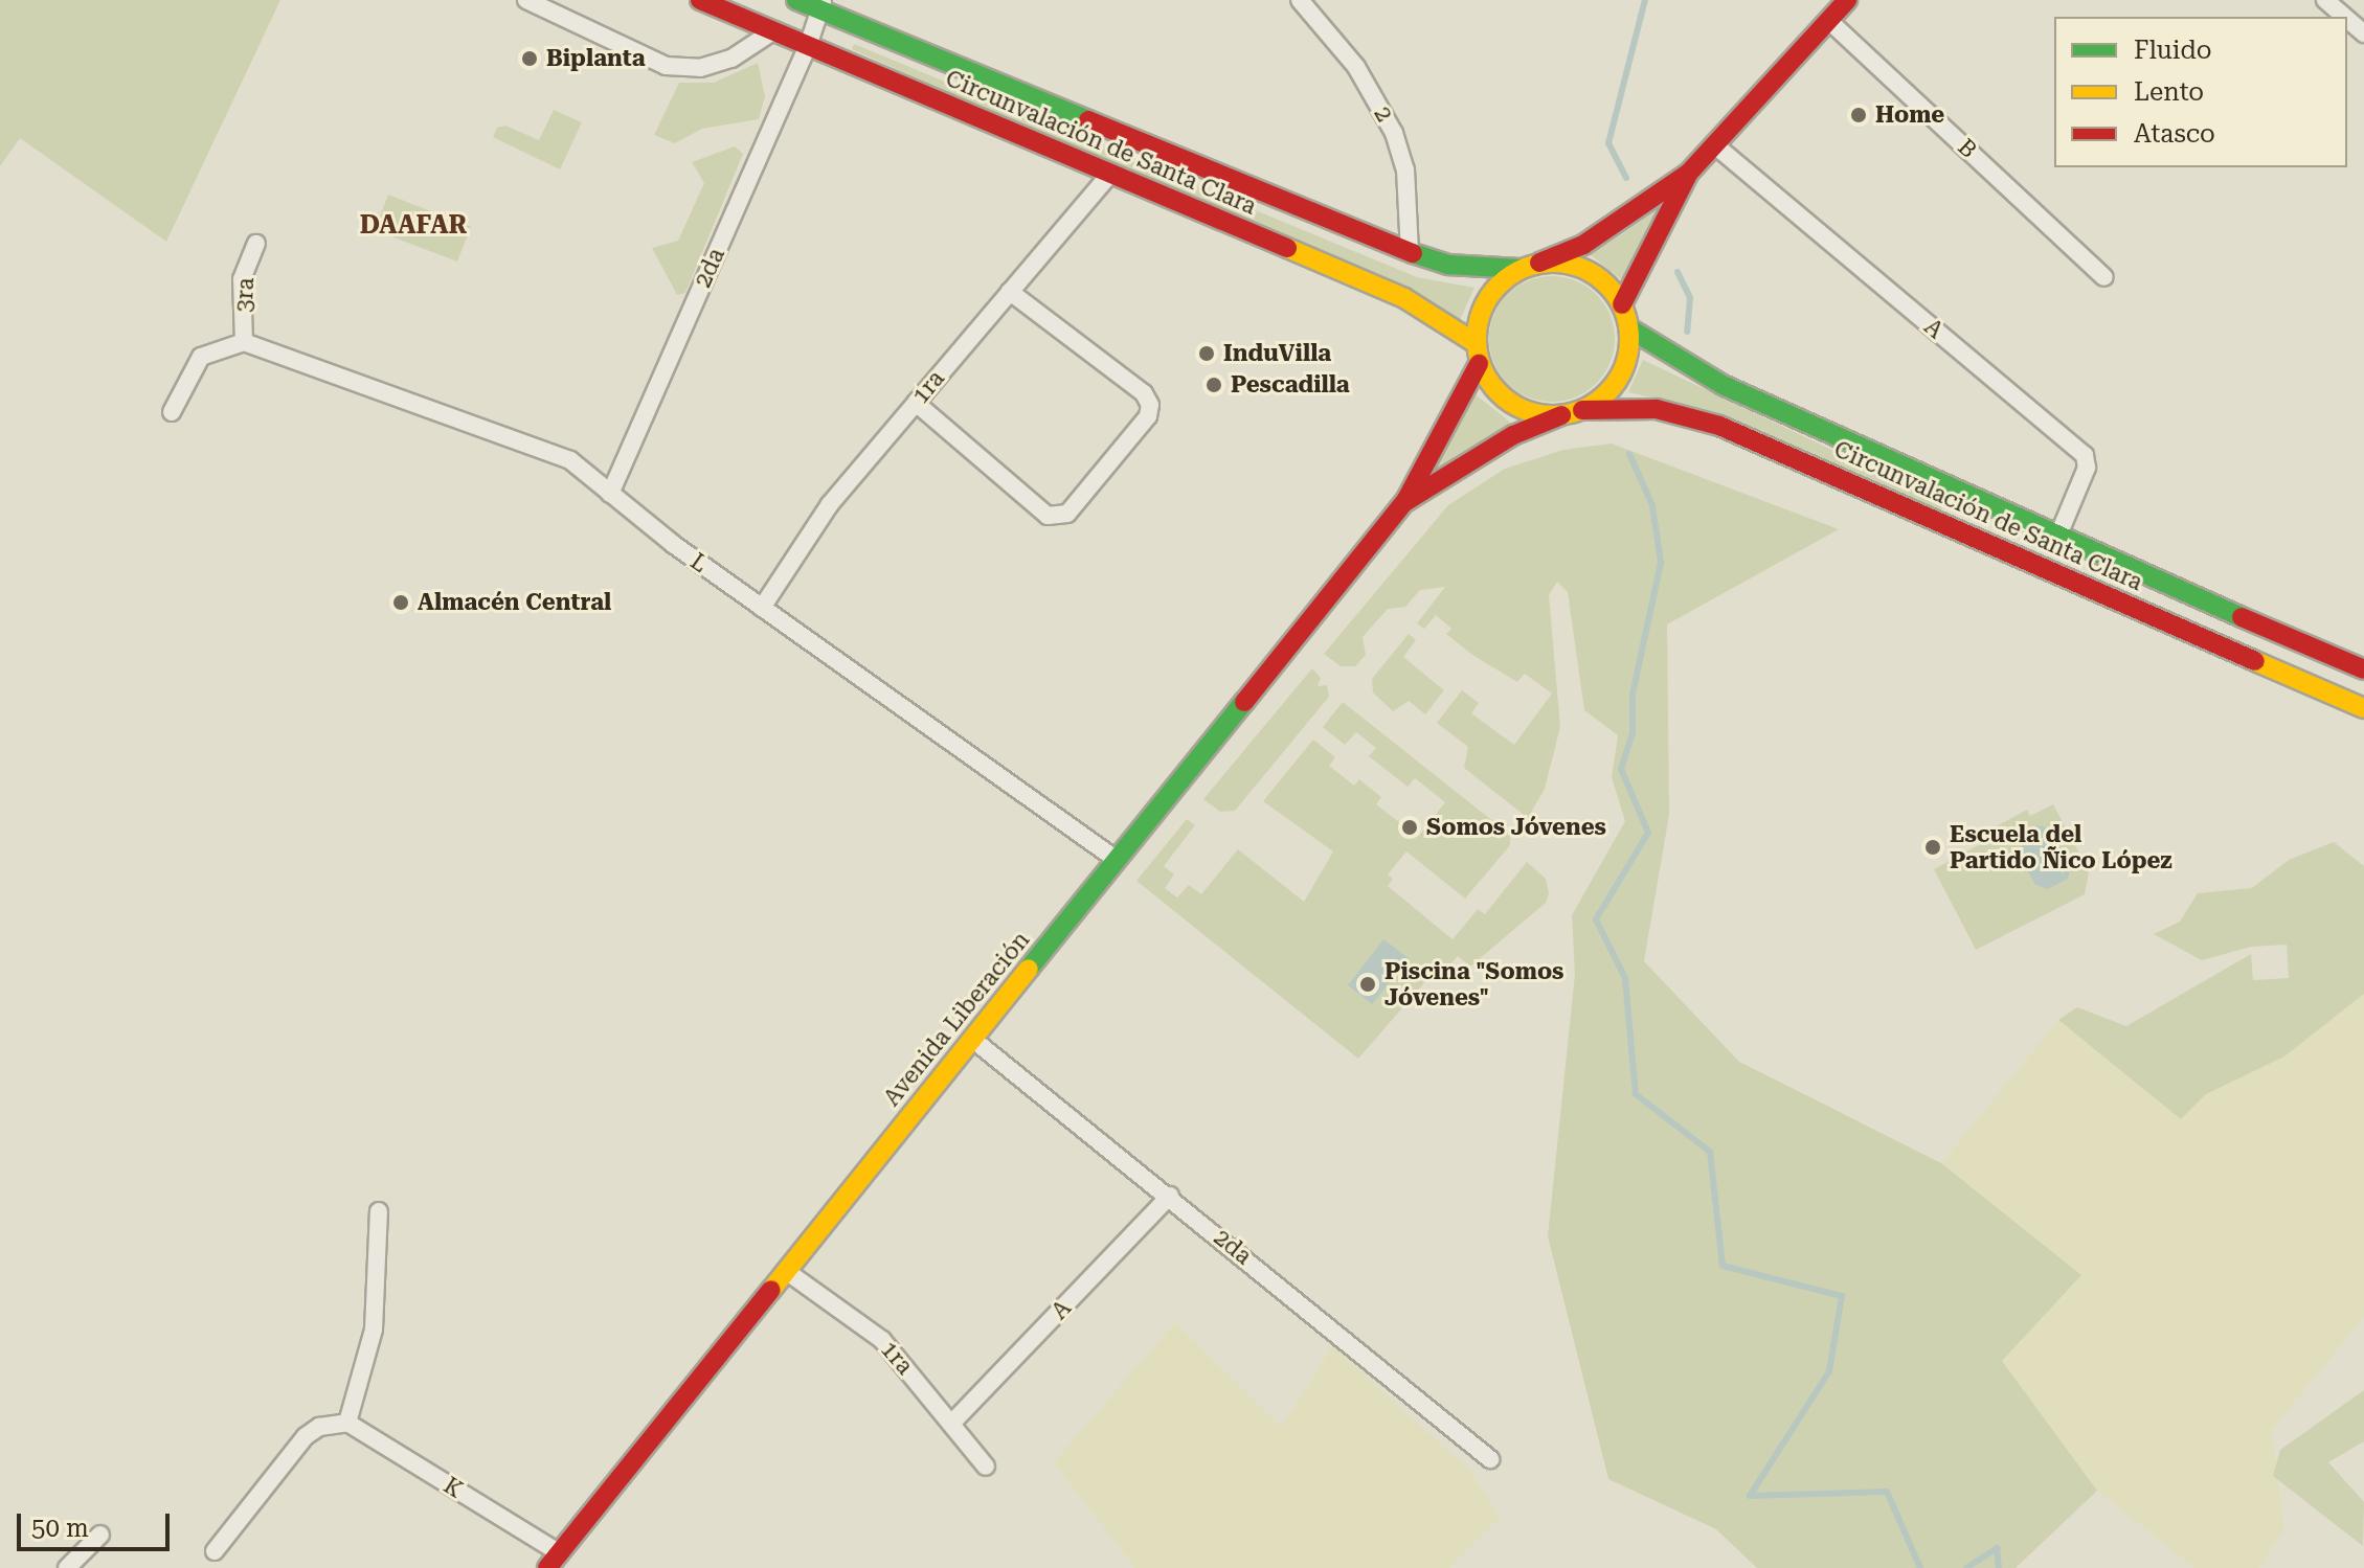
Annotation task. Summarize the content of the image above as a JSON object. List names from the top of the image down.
{
  "streets": {
    "main road": ["Circunvalación de Santa Clara", "Avenida Liberación"],
    "street": [
      "2",
      "B",
      "2da",
      "3ra",
      "A",
      "1ra",
      "L",
      "K"
    ]
  },
  "crossings": [
    ["2", "Circunvalación de Santa Clara"],
    ["Circunvalación de Santa Clara", "2da"],
    ["Circunvalación de Santa Clara", "A"],
    ["Circunvalación de Santa Clara", "1ra"],
    ["Circunvalación de Santa Clara", "Avenida Liberación"],
    ["2da", "A"],
    ["2da", "L"],
    ["2da", "Avenida Liberación"],
    ["3ra", "L"],
    ["A", "1ra"],
    ["1ra", "L"],
    ["1ra", "Avenida Liberación"],
    ["L", "Avenida Liberación"],
    ["Avenida Liberación", "K"]
  ],
  "districts": ["DAAFAR"],
  "places": [
    "Biplanta",
    "Home",
    "InduVilla",
    "Pescadilla",
    "Almacén Central",
    "Somos Jóvenes",
    "Escuela del Partido Ñico López",
    "Piscina \"Somos Jóvenes\""
  ],
  "legend": ["Fluido", "Lento", "Atasco"],
  "scale_bar": "50 m"
}
